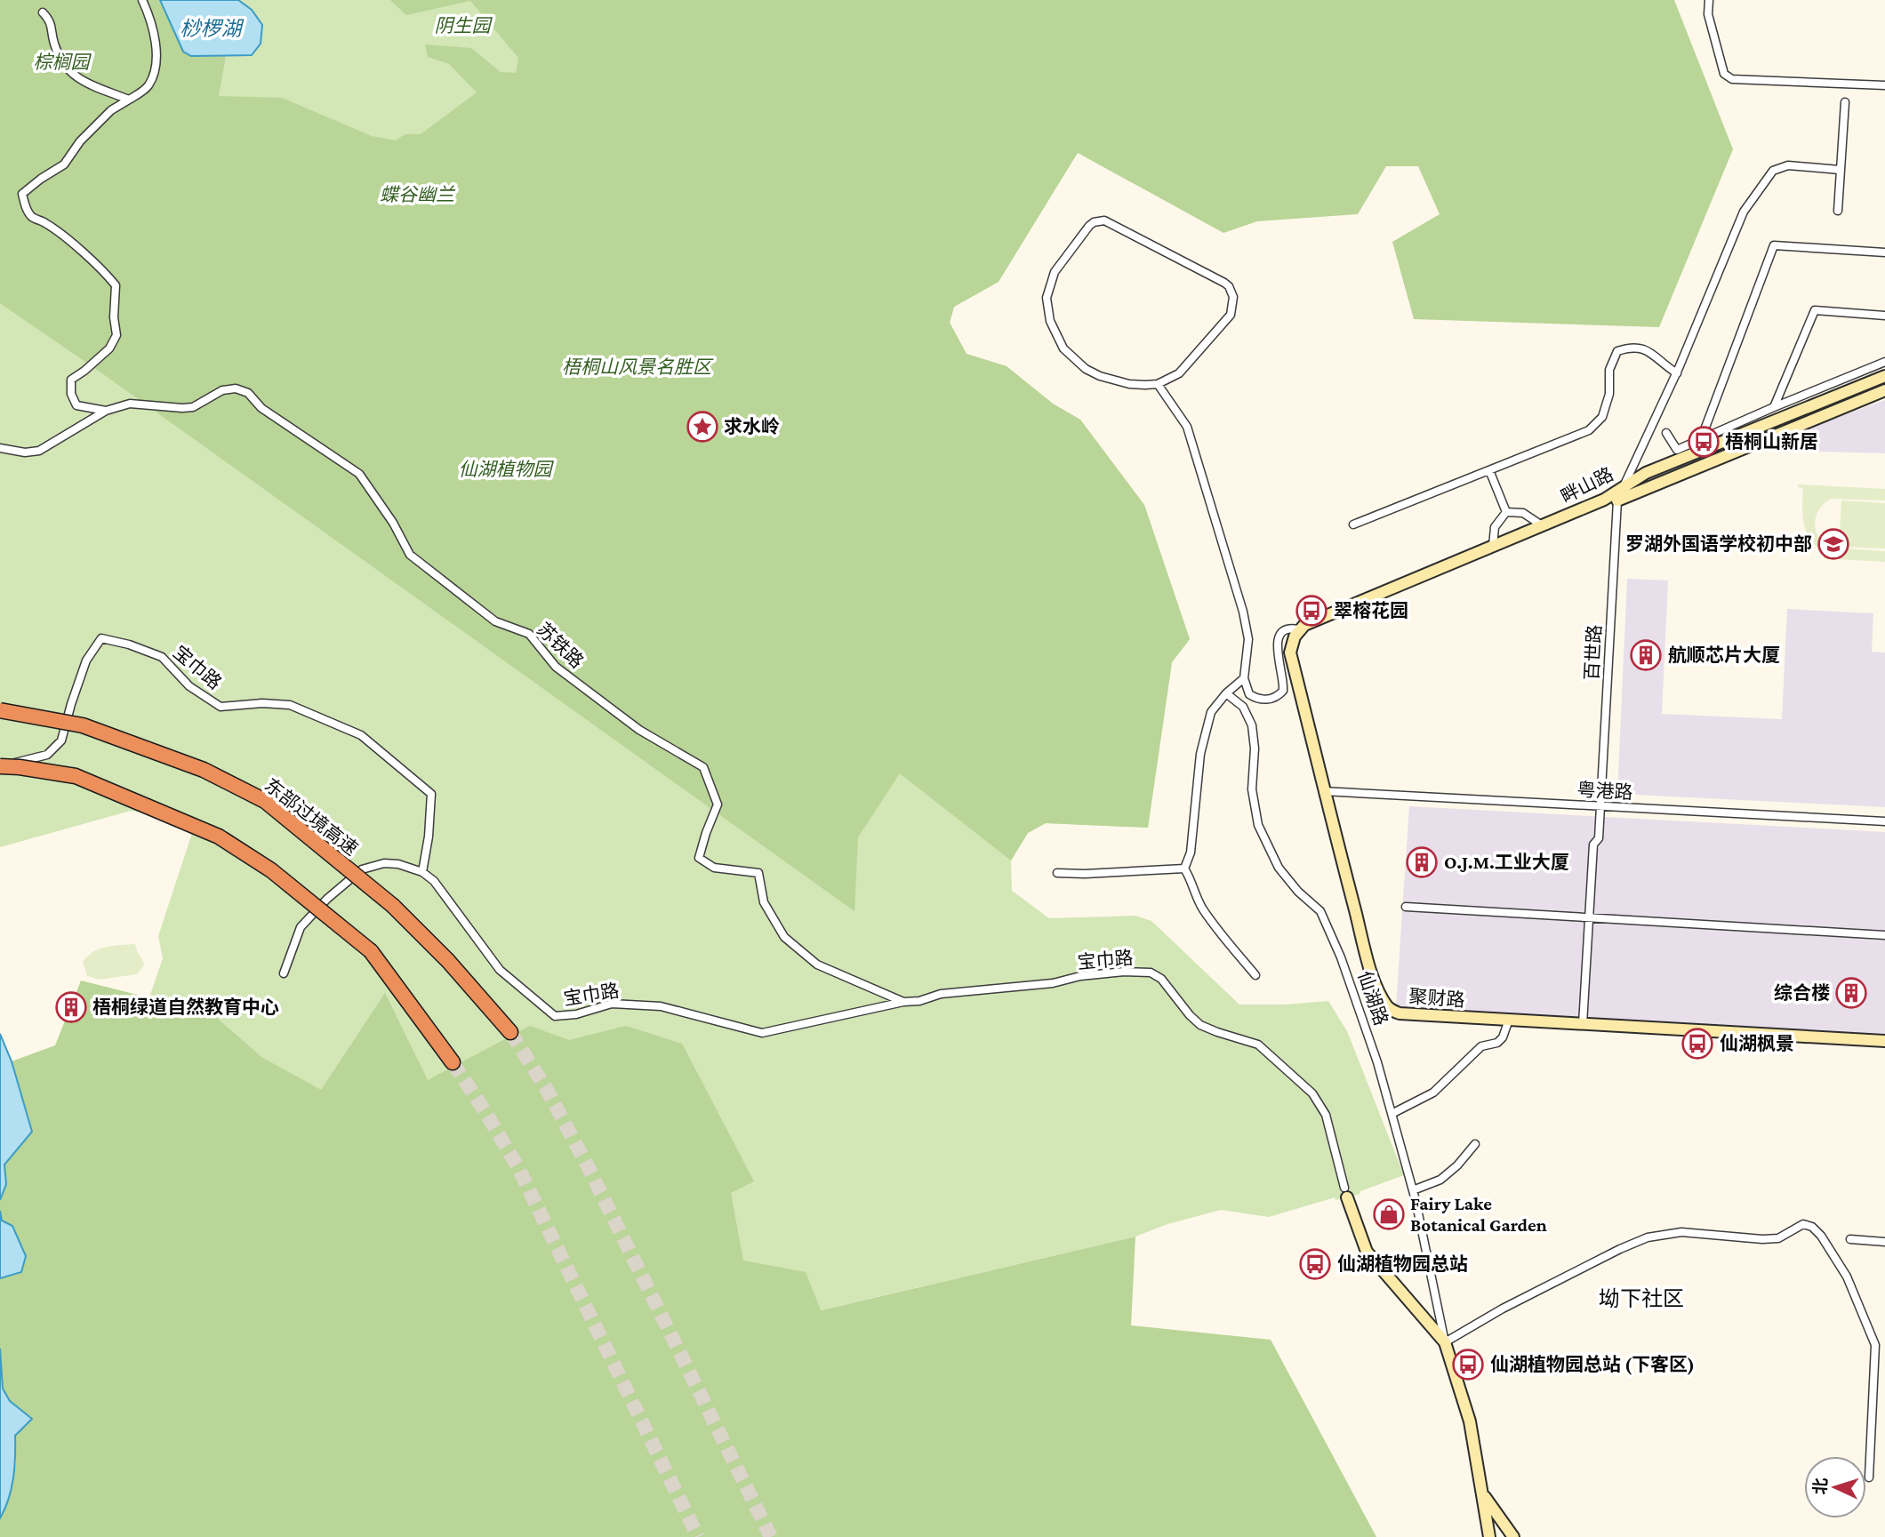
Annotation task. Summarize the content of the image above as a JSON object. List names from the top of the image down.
{
  "streets": {
    "highway": ["东部过境高速"],
    "street": [
      "畔山路",
      "苏铁路",
      "百世路",
      "宝巾路",
      "粤港路",
      "仙湖路",
      "聚财路"
    ]
  },
  "crossings": [
    ["畔山路", "百世路"],
    ["畔山路", "聚财路"],
    ["苏铁路", "宝巾路"],
    ["百世路", "粤港路"],
    ["百世路", "聚财路"],
    ["宝巾路", "仙湖路"],
    ["粤港路", "聚财路"]
  ],
  "districts": ["坳下社区"],
  "water": ["桫椤湖"],
  "parks": [
    "阴生园",
    "棕榈园",
    "蝶谷幽兰",
    "梧桐山风景名胜区",
    "仙湖植物园"
  ],
  "places": {
    "place": ["求水岭"],
    "bus stop": [
      "梧桐山新居",
      "翠榕花园",
      "仙湖枫景",
      "仙湖植物园总站",
      "仙湖植物园总站 (下客区)"
    ],
    "school or university": ["罗湖外国语学校初中部"],
    "building": [
      "航顺芯片大厦",
      "O.J.M.工业大厦",
      "综合楼",
      "梧桐绿道自然教育中心"
    ],
    "shop": ["Fairy Lake Botanical Garden"]
  },
  "north": "left"
}
